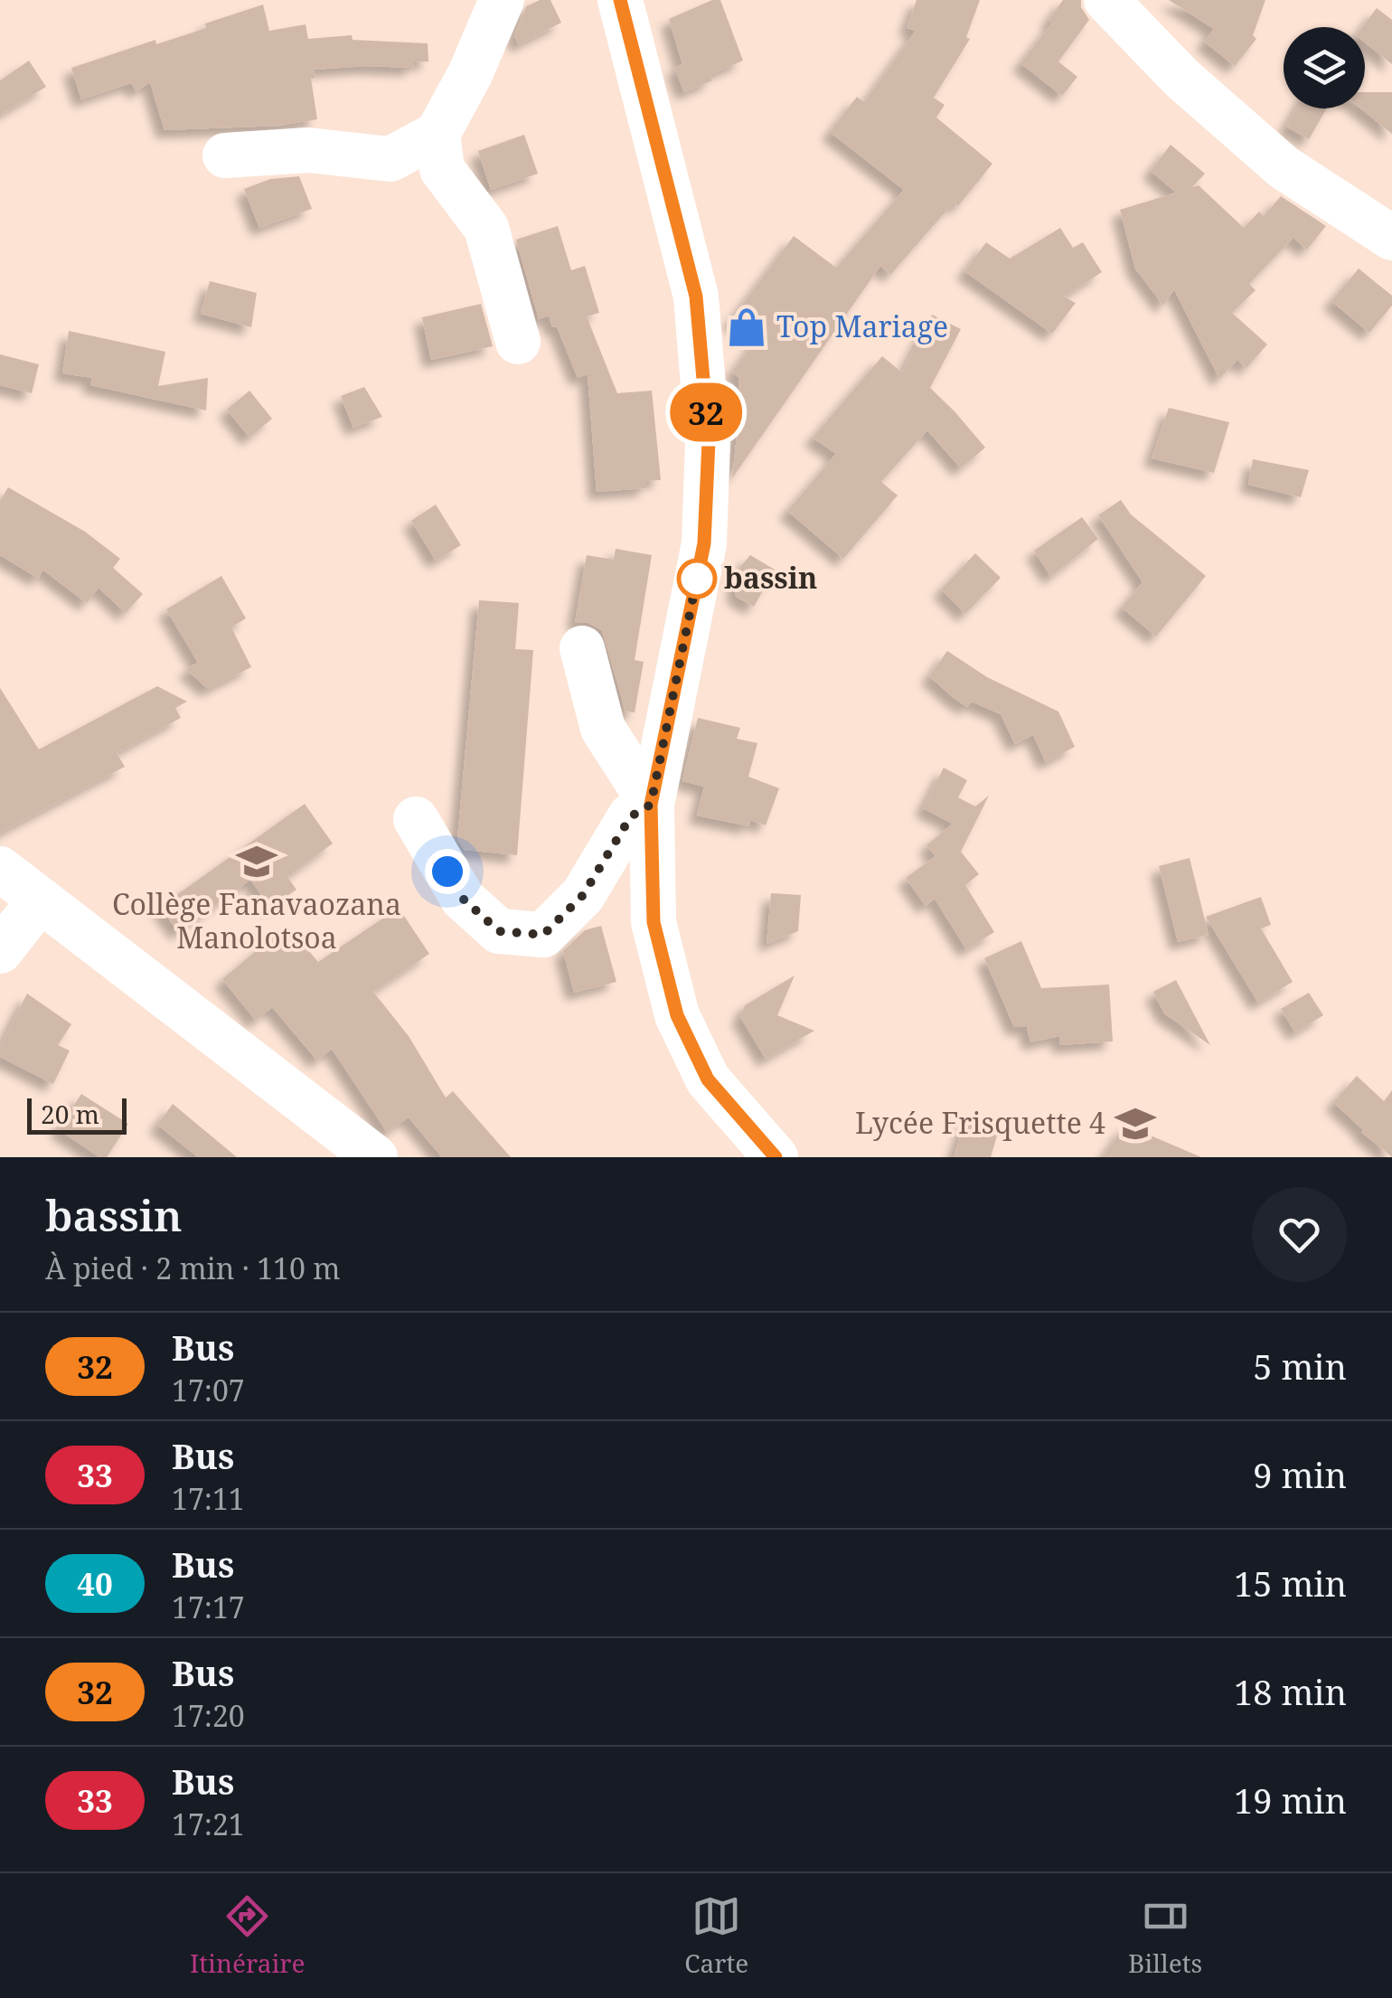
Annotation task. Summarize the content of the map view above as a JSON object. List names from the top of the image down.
{
  "places": {
    "shop": ["Top Mariage"],
    "other": ["bassin"],
    "school or university": ["Collège Fanavaozana Manolotsoa", "Lycée Frisquette 4"]
  },
  "lines": ["bus line 32"],
  "scale_bar": "20 m",
  "page": {
    "on_map": "32",
    "scale": "20 m",
    "heading": ["bassin", "À pied · 2 min · 110 m"],
    "list": [
      {
        "mark": "32",
        "name": "Bus",
        "note": "17:07",
        "value": "5 min"
      },
      {
        "mark": "33",
        "name": "Bus",
        "note": "17:11",
        "value": "9 min"
      },
      {
        "mark": "40",
        "name": "Bus",
        "note": "17:17",
        "value": "15 min"
      },
      {
        "mark": "32",
        "name": "Bus",
        "note": "17:20",
        "value": "18 min"
      },
      {
        "mark": "33",
        "name": "Bus",
        "note": "17:21",
        "value": "19 min"
      }
    ],
    "tabs": ["Itinéraire", "Carte", "Billets"]
  }
}
